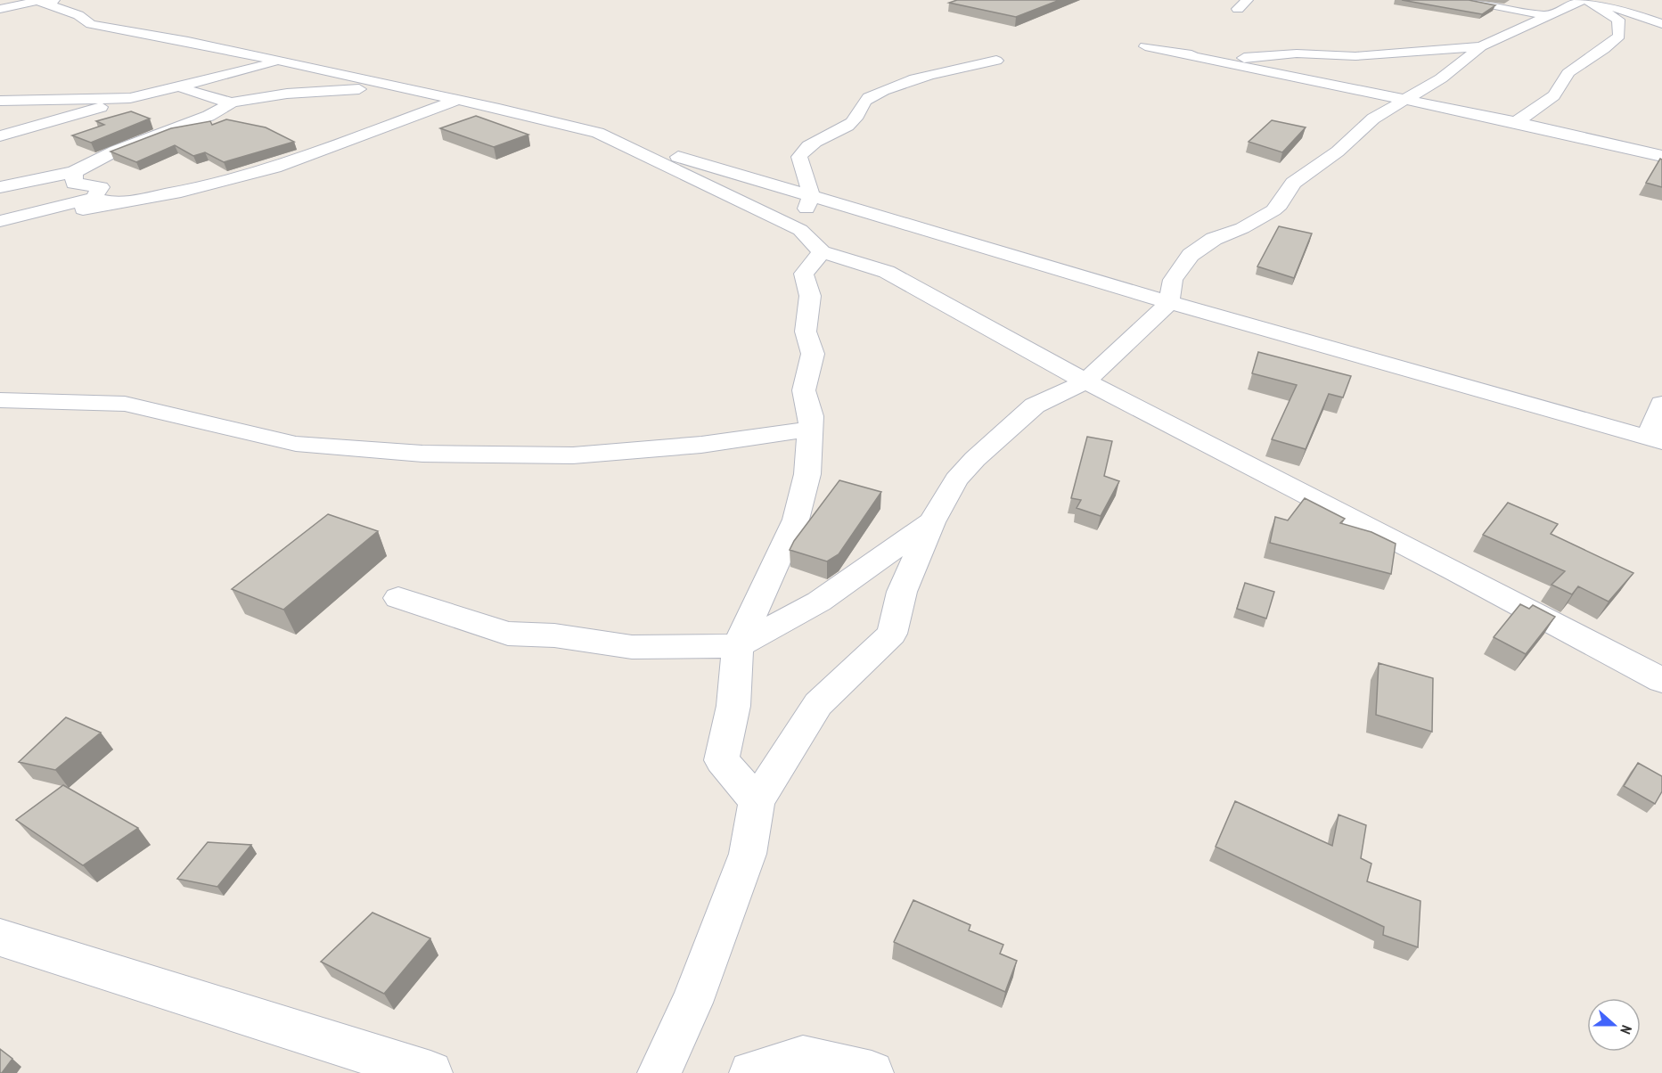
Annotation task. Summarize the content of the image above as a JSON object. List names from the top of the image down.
{
  "north": "right"
}
